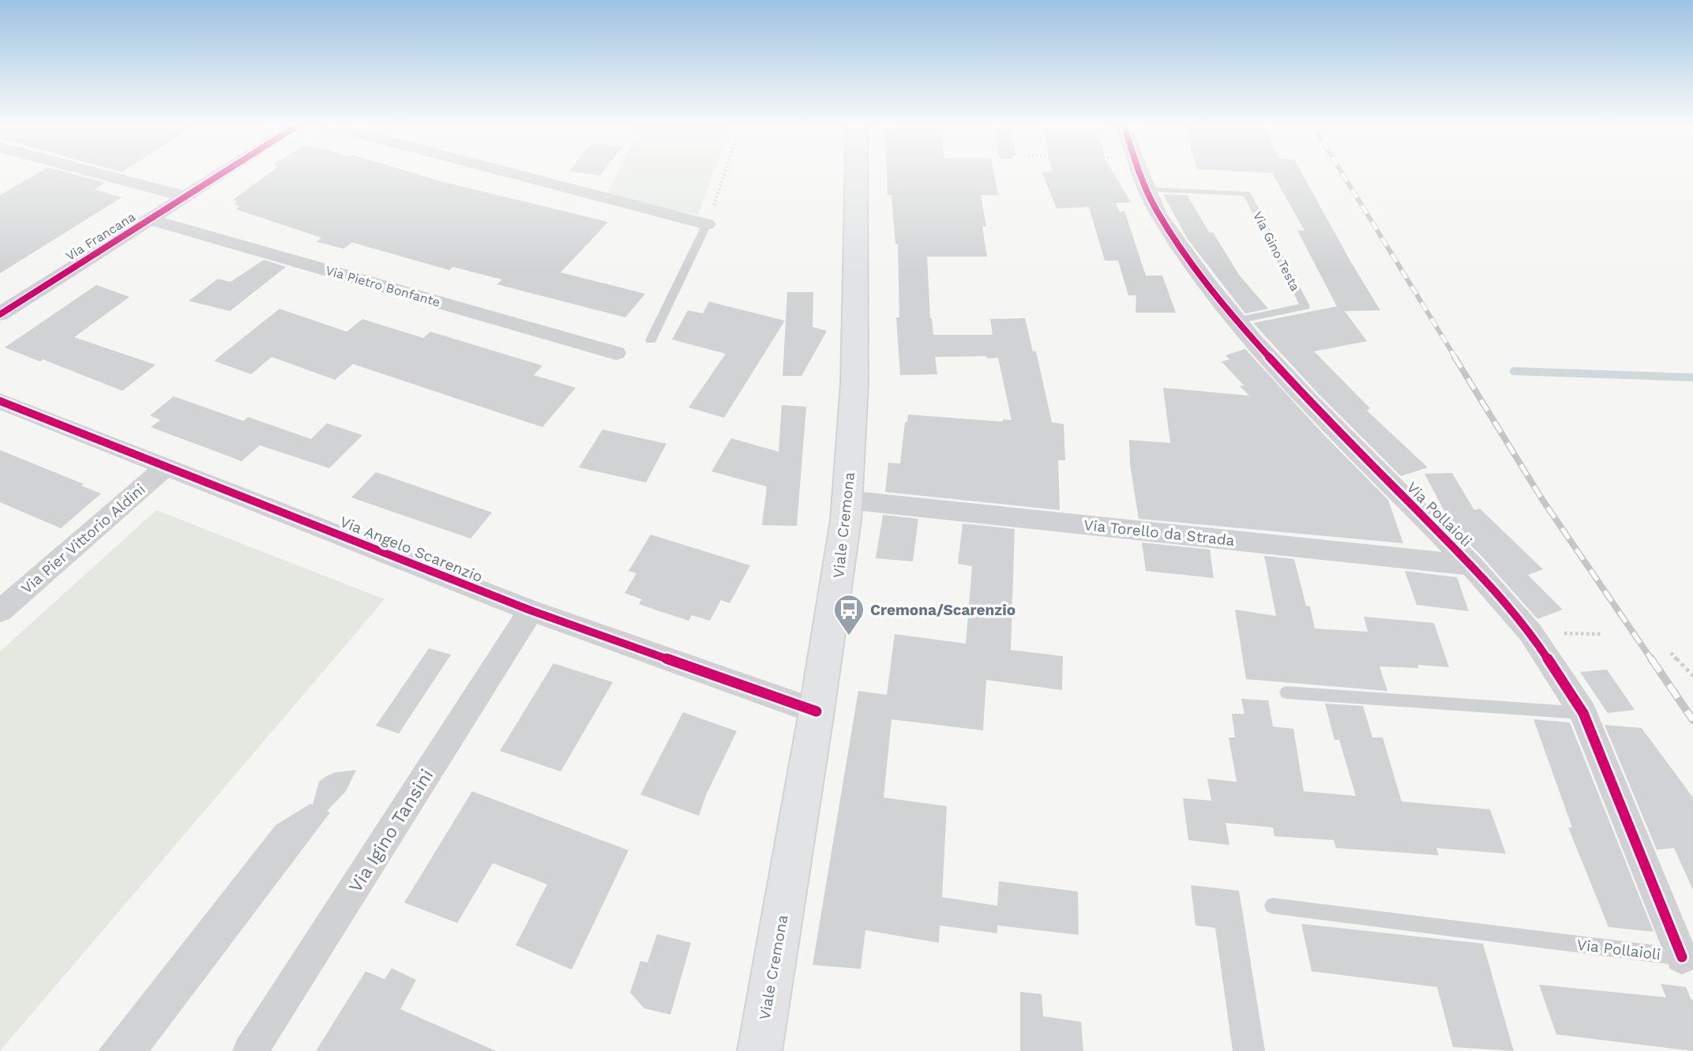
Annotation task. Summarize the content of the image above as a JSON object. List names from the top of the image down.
{
  "streets": {
    "main road": ["Viale Cremona"],
    "street": [
      "Via Francana",
      "Via Pietro Bonfante",
      "Via Pollaioli",
      "Via Torello da Strada",
      "Via Pier Vittorio Aldini",
      "Via Angelo Scarenzio",
      "Via Igino Tansini"
    ],
    "lane": ["Via Gino Testa"]
  },
  "crossings": [
    ["Via Francana", "Via Pietro Bonfante"],
    ["Via Gino Testa", "Via Pollaioli"],
    ["Via Pollaioli", "Via Torello da Strada"],
    ["Viale Cremona", "Via Torello da Strada"],
    ["Viale Cremona", "Via Angelo Scarenzio"],
    ["Via Pier Vittorio Aldini", "Via Angelo Scarenzio"],
    ["Via Angelo Scarenzio", "Via Igino Tansini"]
  ],
  "places": {
    "bus stop": ["Cremona/Scarenzio"]
  }
}
